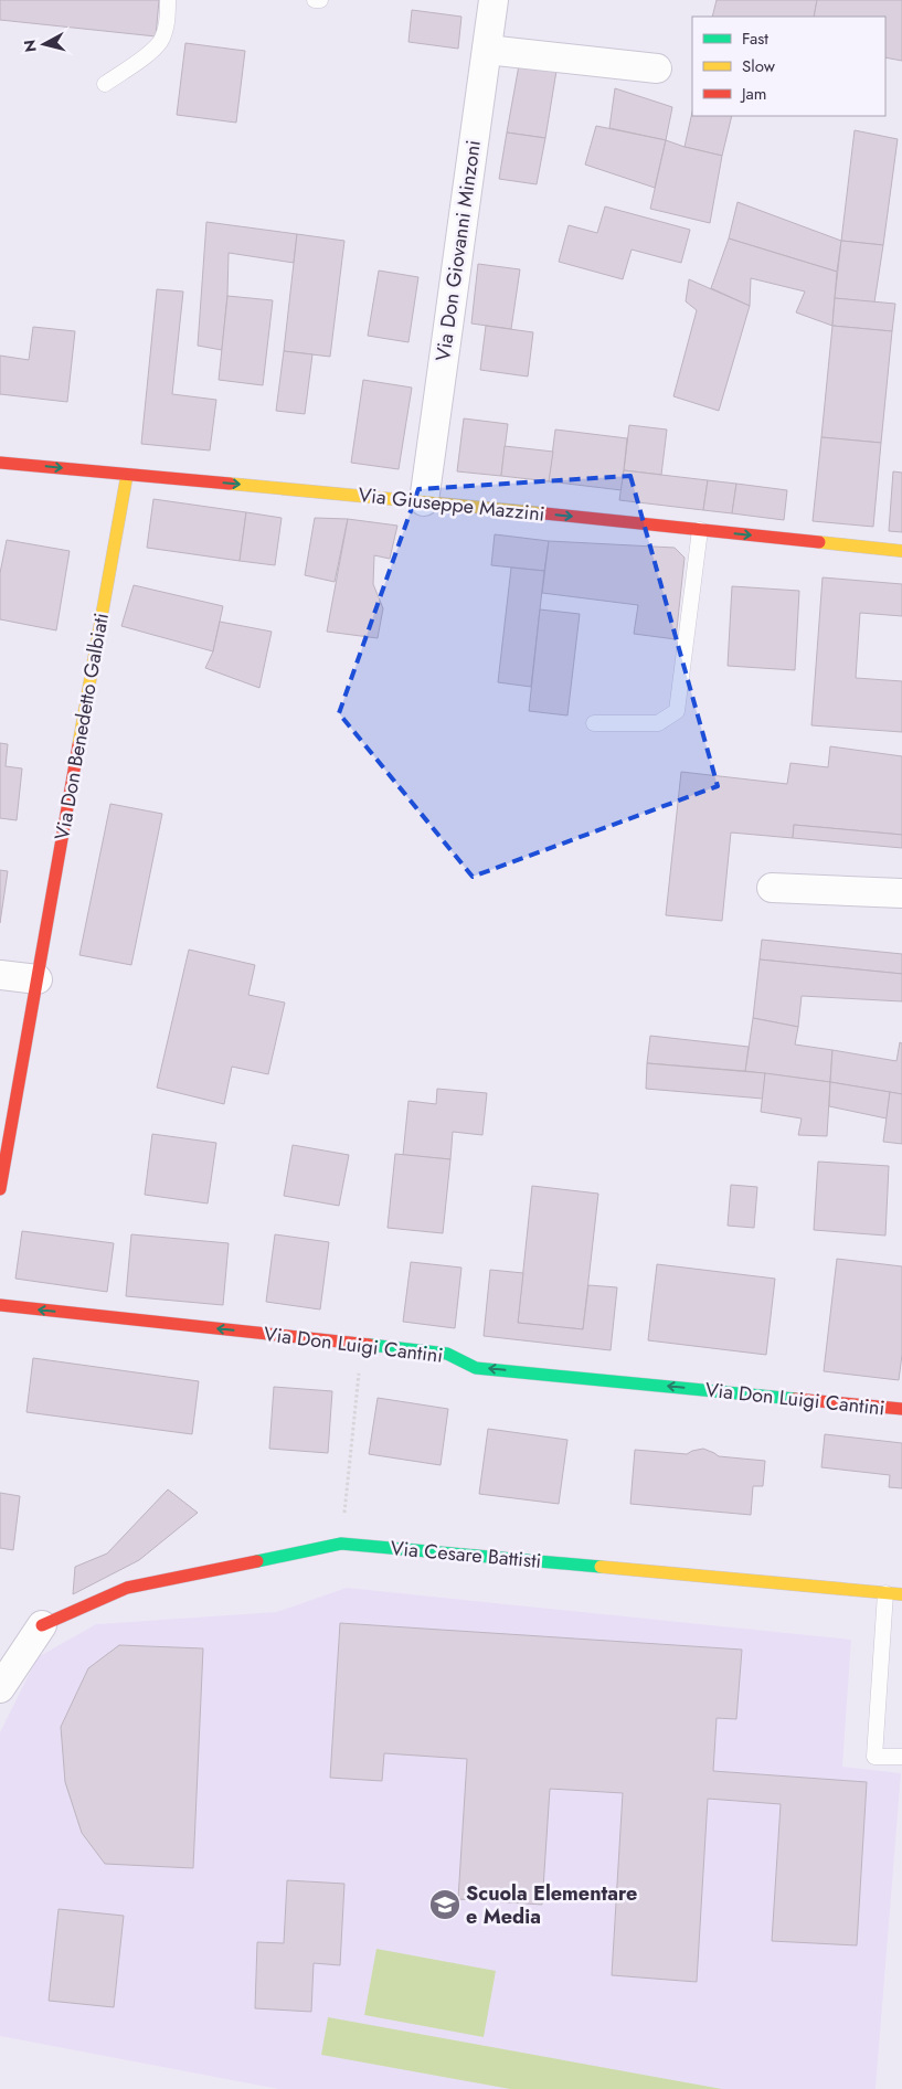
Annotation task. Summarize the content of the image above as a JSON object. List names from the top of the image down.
{
  "streets": {
    "street": [
      "Via Don Giovanni Minzoni",
      "Via Giuseppe Mazzini",
      "Via Don Benedetto Galbiati",
      "Via Don Luigi Cantini",
      "Via Cesare Battisti"
    ]
  },
  "crossings": [
    ["Via Don Giovanni Minzoni", "Via Giuseppe Mazzini"],
    ["Via Giuseppe Mazzini", "Via Don Benedetto Galbiati"]
  ],
  "one_way": ["Via Giuseppe Mazzini", "Via Don Luigi Cantini"],
  "places": {
    "school or university": ["Scuola Elementare e Media"]
  },
  "legend": ["Fast", "Slow", "Jam"],
  "north": "left"
}
